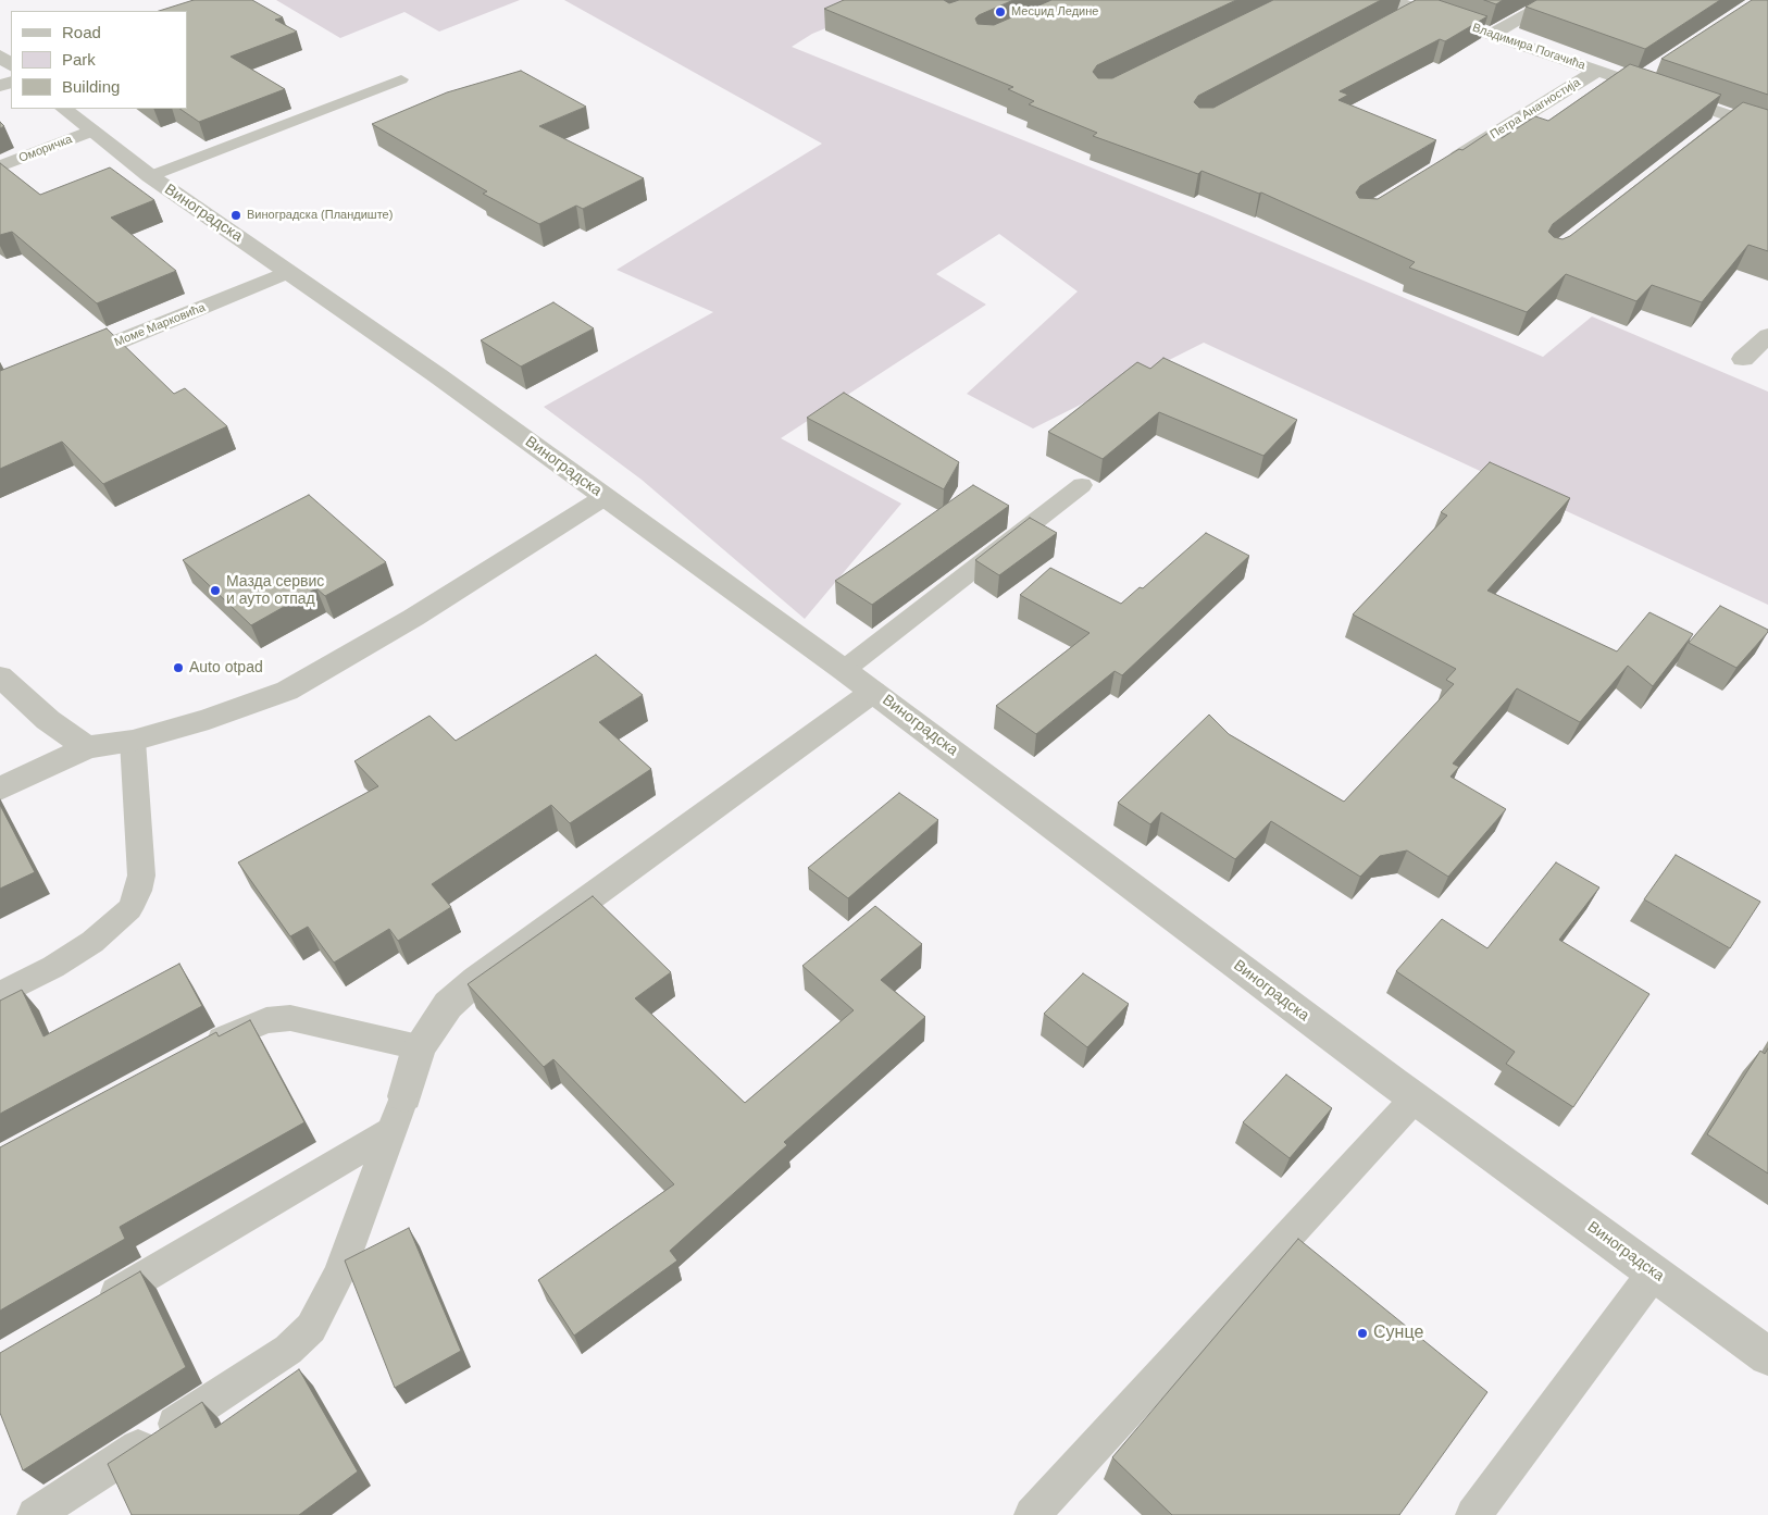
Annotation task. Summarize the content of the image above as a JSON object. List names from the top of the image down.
{
  "streets": {
    "street": [
      "Владимира Погачића",
      "Петра Анагностија",
      "Оморичка",
      "Виноградска",
      "Моме Марковића"
    ]
  },
  "crossings": [
    ["Владимира Погачића", "Петра Анагностија"],
    ["Оморичка", "Виноградска"],
    ["Виноградска", "Моме Марковића"]
  ],
  "places": [
    "Месџид Ледине",
    "Виноградска (Пландиште)",
    "Мазда сервис и ауто отпад",
    "Auto otpad",
    "Сунце"
  ],
  "legend": ["Road", "Park", "Building"]
}
